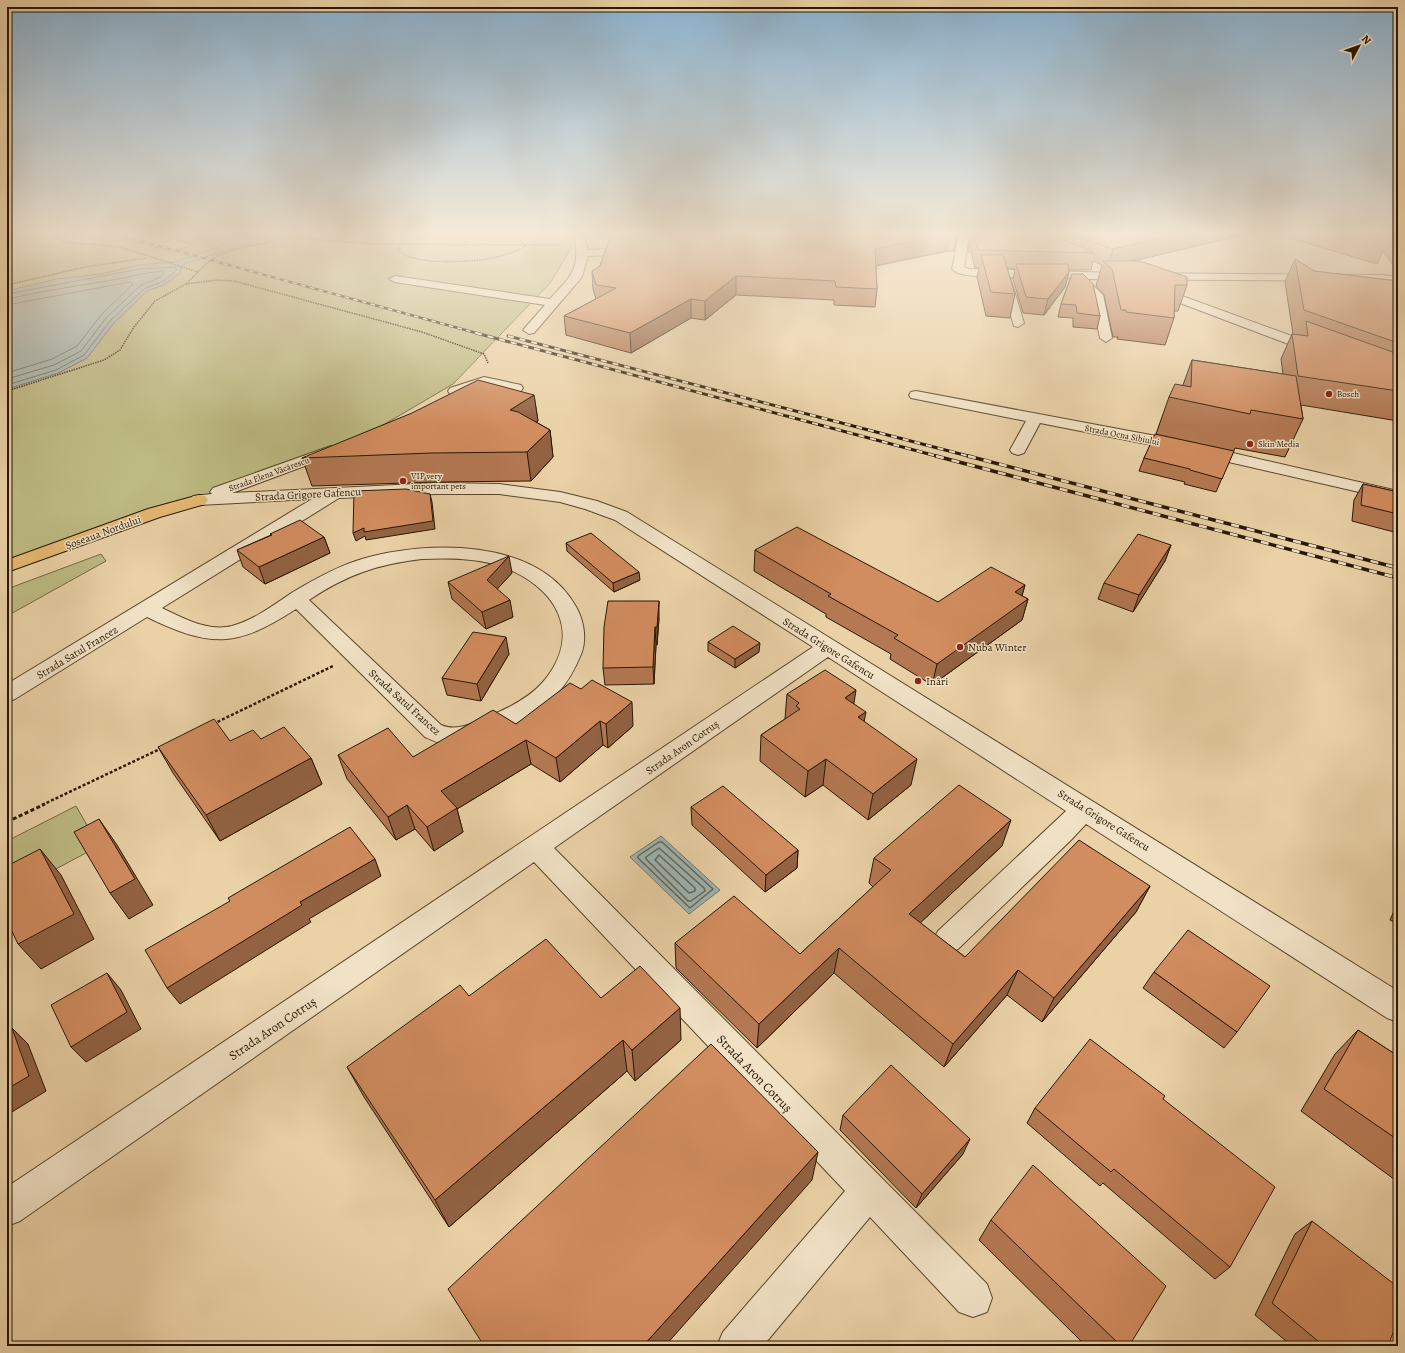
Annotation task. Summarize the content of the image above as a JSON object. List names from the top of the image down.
{
  "streets": {
    "main road": ["Șoseaua Nordului"],
    "street": [
      "Strada Ocna Sibiului",
      "Strada Elena Văcărescu",
      "Strada Grigore Gafencu",
      "Strada Satul Francez",
      "Strada Aron Cotruș"
    ]
  },
  "crossings": [
    ["Strada Elena Văcărescu", "Strada Grigore Gafencu"],
    ["Strada Elena Văcărescu", "Șoseaua Nordului"],
    ["Strada Grigore Gafencu", "Șoseaua Nordului"],
    ["Strada Grigore Gafencu", "Strada Satul Francez"],
    ["Strada Grigore Gafencu", "Strada Aron Cotruș"]
  ],
  "places": [
    "Bosch",
    "Skin Media",
    "VIP very important pets",
    "Nuba Winter",
    "Inâri"
  ],
  "north": "top right"
}
